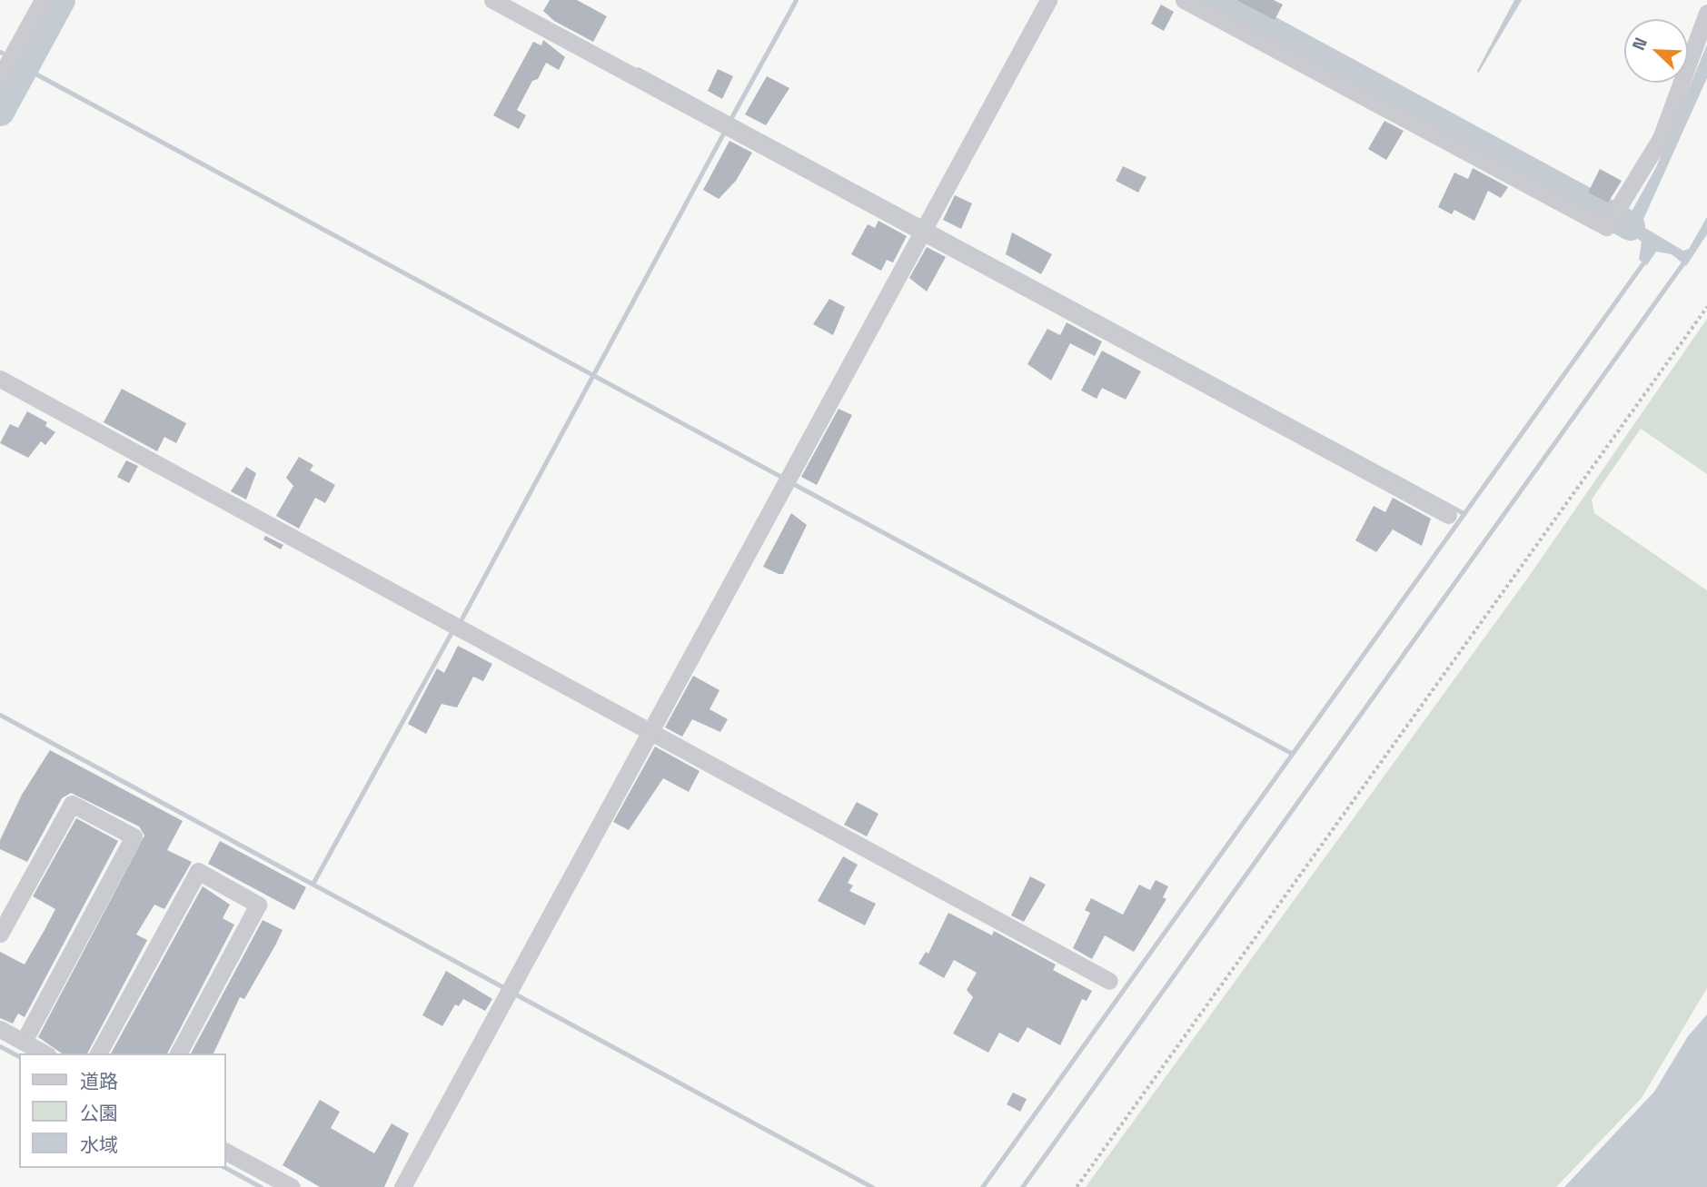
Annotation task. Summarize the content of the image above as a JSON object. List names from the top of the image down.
{
  "legend": ["道路", "公園", "水域"],
  "north": "top left"
}
